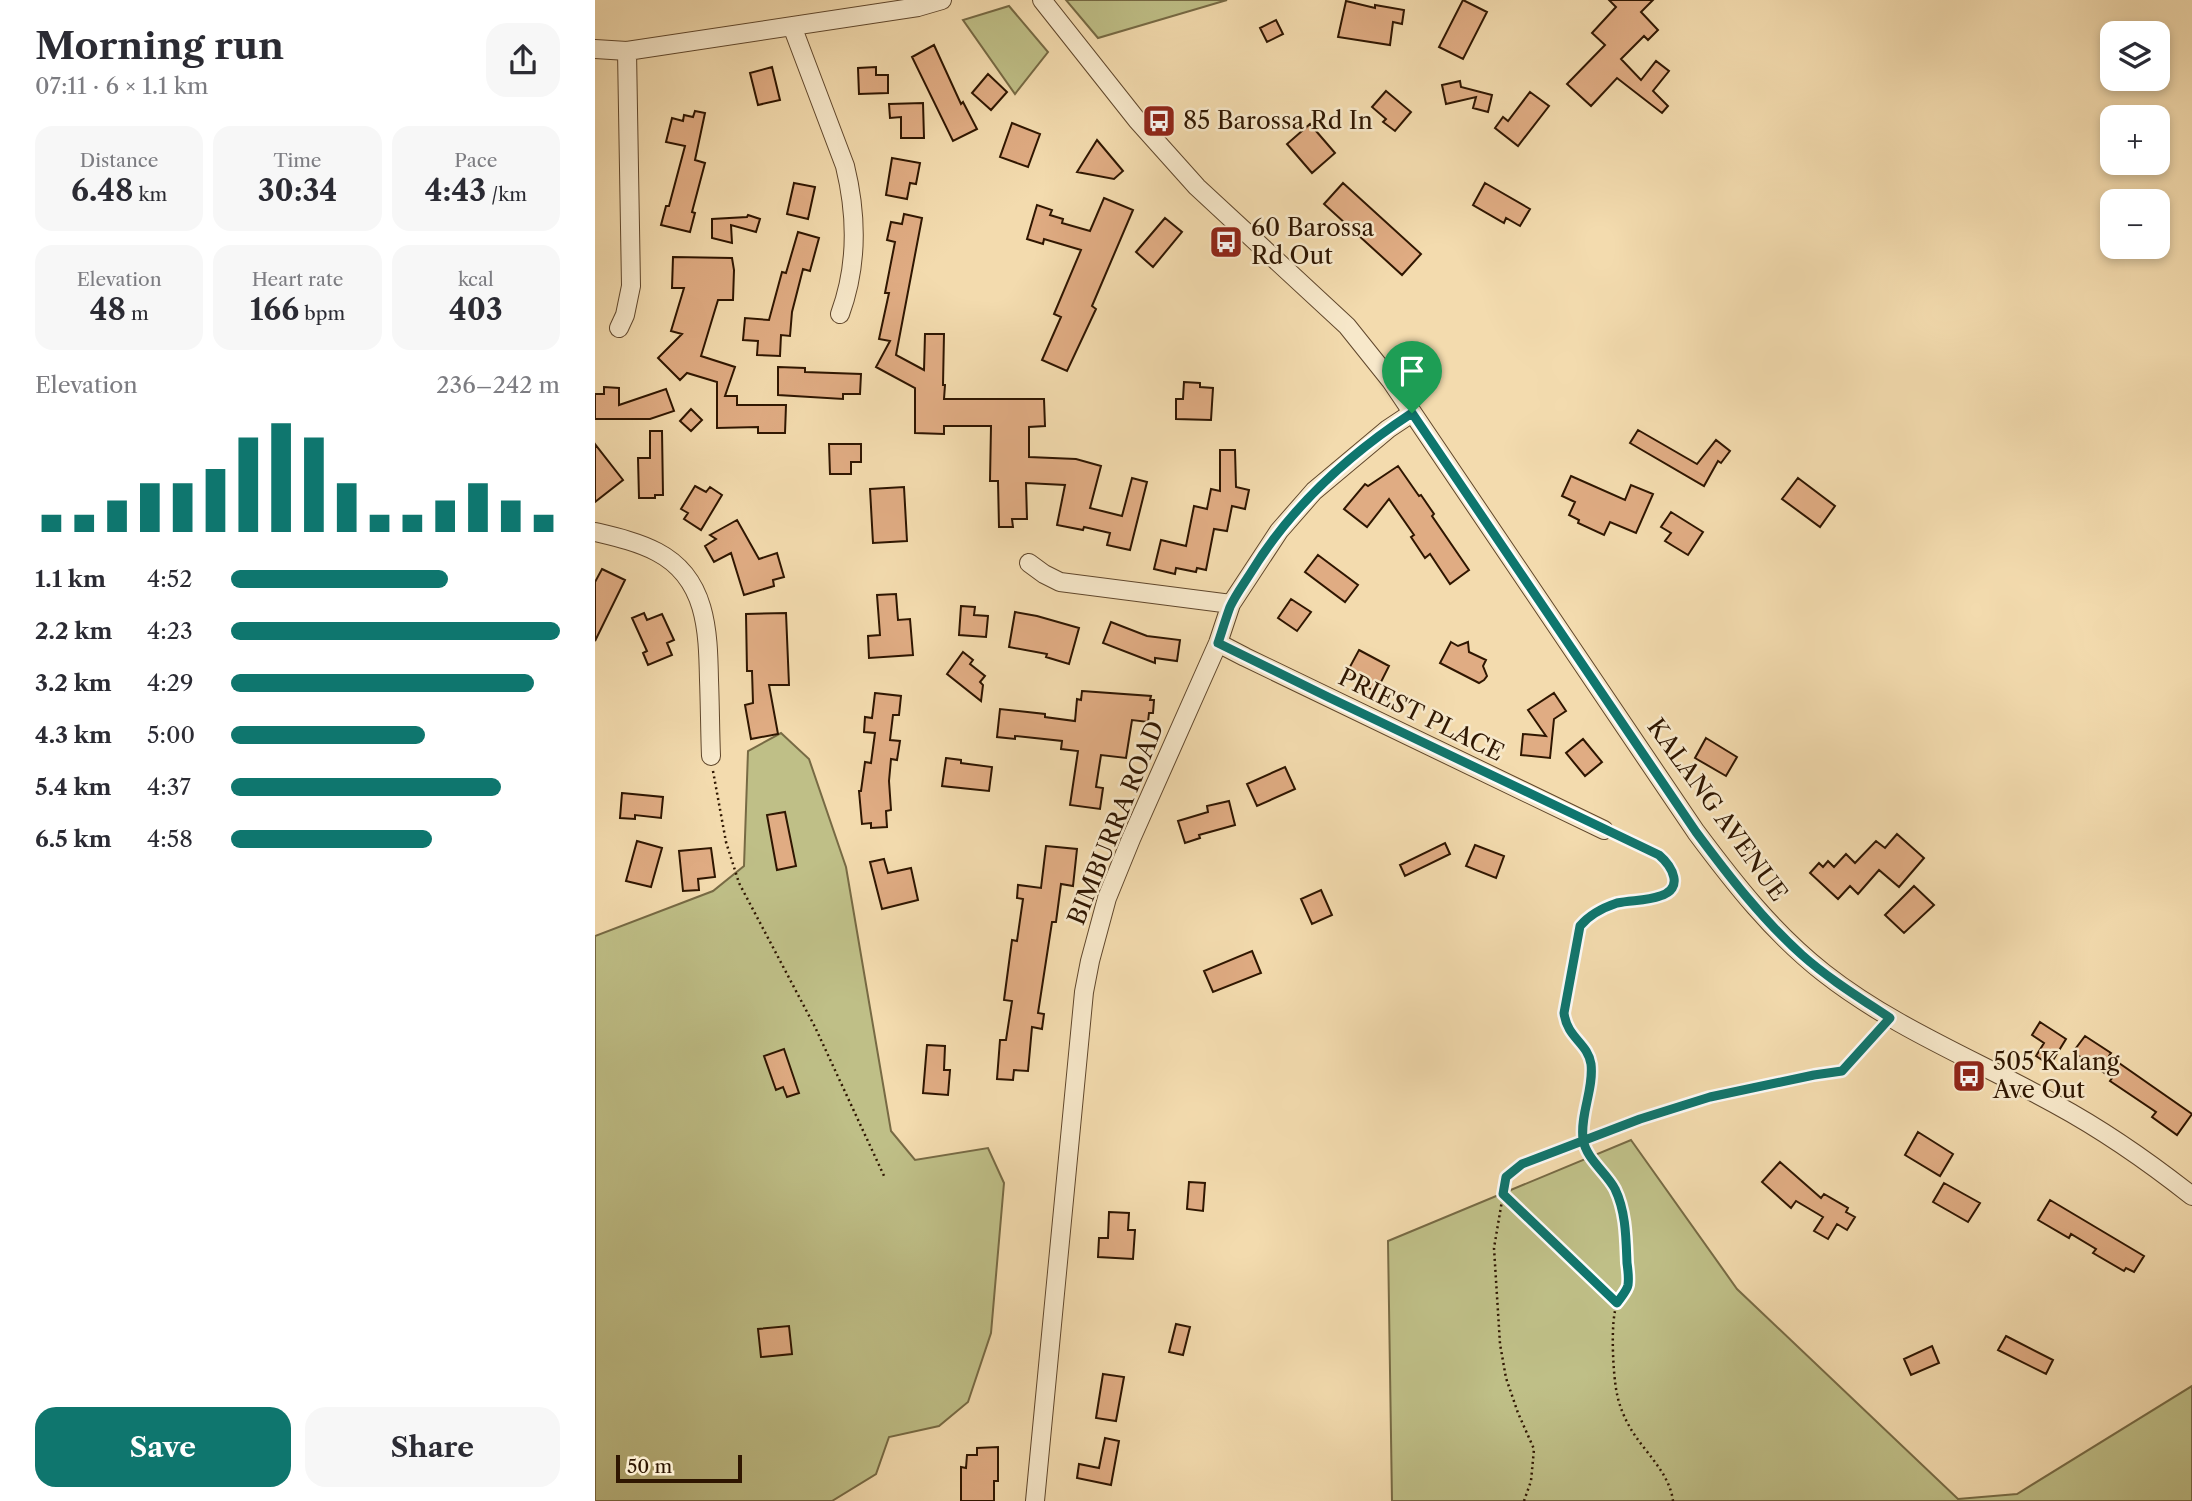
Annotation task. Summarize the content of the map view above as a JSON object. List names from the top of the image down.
{
  "streets": {
    "street": ["PRIEST PLACE", "KALANG AVENUE", "BIMBURRA ROAD"]
  },
  "crossings": [
    ["PRIEST PLACE", "BIMBURRA ROAD"],
    ["KALANG AVENUE", "BIMBURRA ROAD"]
  ],
  "places": {
    "bus stop": ["85 Barossa Rd In", "60 Barossa Rd Out", "505 Kalang Ave Out"]
  },
  "scale_bar": "50 m",
  "page": {
    "heading": ["Morning run", "07:11 · 6 × 1.1 km"],
    "map_buttons": ["+", "−"],
    "stats": [
      ["Distance", "6.48 km"],
      ["Time", "30:34"],
      ["Pace", "4:43 /km"],
      ["Elevation", "48 m"],
      ["Heart rate", "166 bpm"],
      ["kcal", "403"]
    ],
    "chart": ["Elevation", "236–242 m"],
    "list": [
      {
        "name": "1.1 km",
        "note": "4:52"
      },
      {
        "name": "2.2 km",
        "note": "4:23"
      },
      {
        "name": "3.2 km",
        "note": "4:29"
      },
      {
        "name": "4.3 km",
        "note": "5:00"
      },
      {
        "name": "5.4 km",
        "note": "4:37"
      },
      {
        "name": "6.5 km",
        "note": "4:58"
      }
    ],
    "buttons": ["Save", "Share"],
    "scale": "50 m"
  }
}
